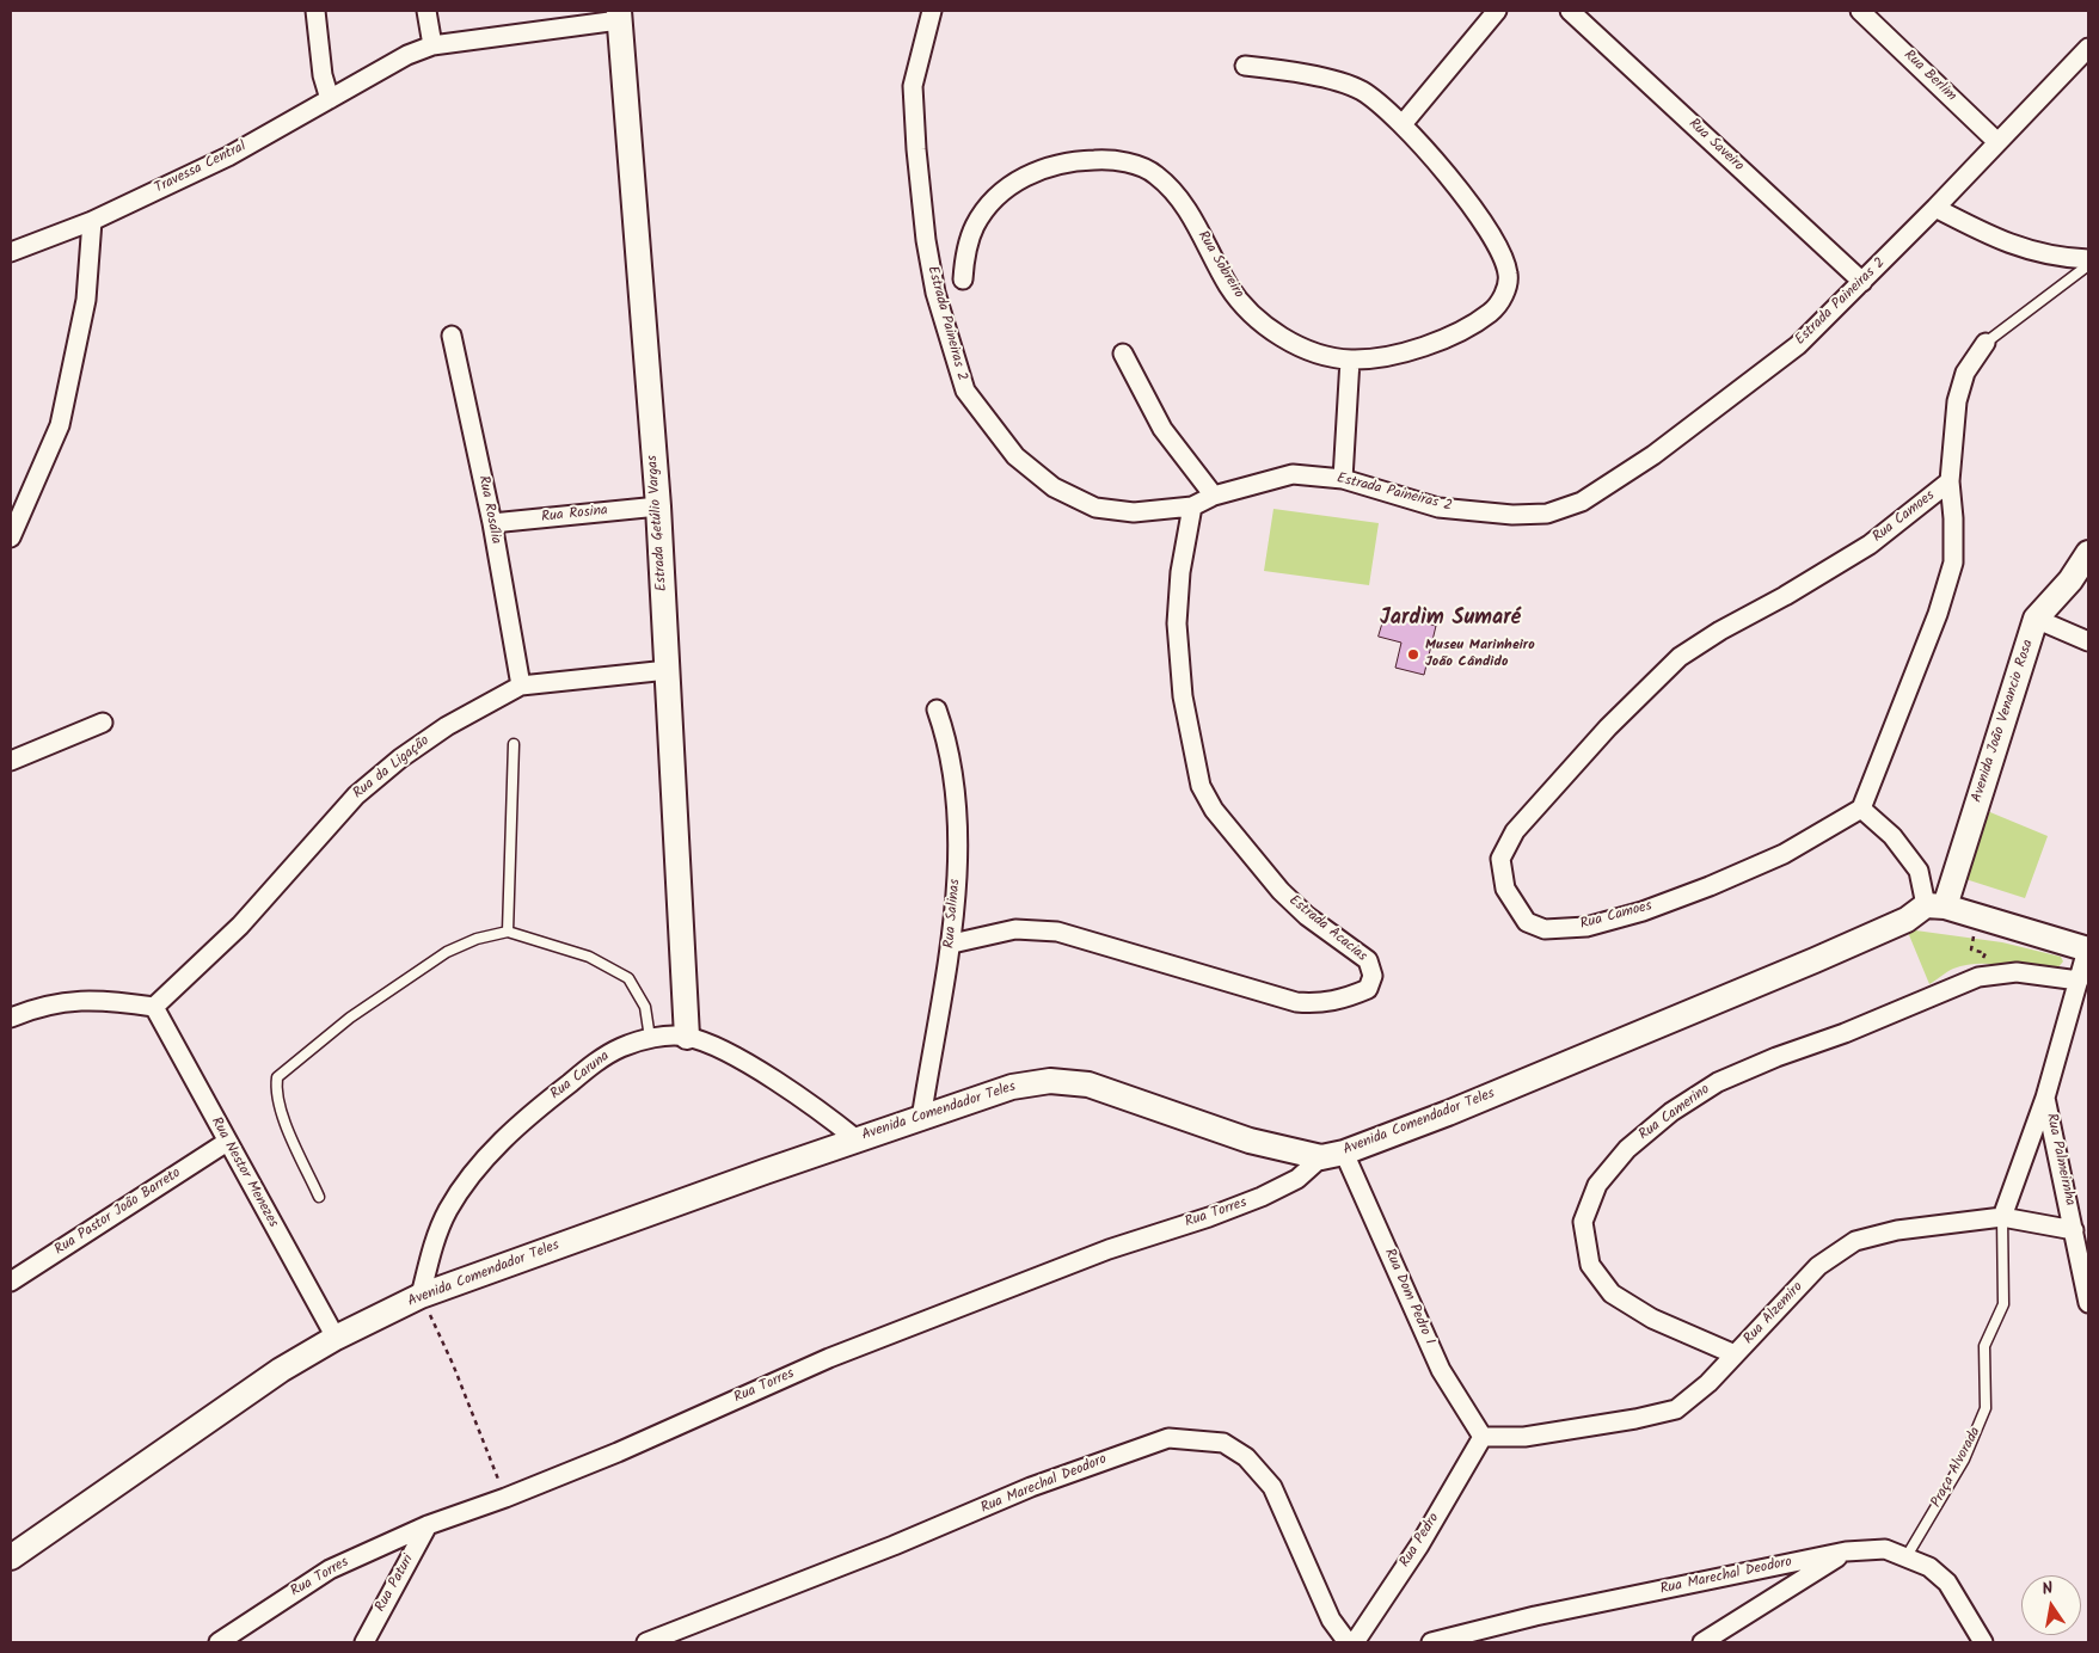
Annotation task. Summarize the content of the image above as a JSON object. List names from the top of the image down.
{
  "streets": {
    "main road": ["Estrada Getúlio Vargas", "Avenida João Venancio Rosa", "Avenida Comendador Teles"],
    "street": [
      "Rua Berlim",
      "Rua Saveiro",
      "Travessa Central",
      "Rua Sobreiro",
      "Estrada Paineiras 2",
      "Rua Rosália",
      "Rua Rosina",
      "Rua Camoes",
      "Rua da Ligação",
      "Rua Salinas",
      "Estrada Acacias",
      "Rua Caruna",
      "Rua Camerino",
      "Rua Palmeirnha",
      "Rua Nestor Menezes",
      "Rua Pastor João Barreto",
      "Rua Torres",
      "Rua Dom Pedro I",
      "Rua Alzemiro",
      "Praça Alvorada",
      "Rua Marechal Deodoro",
      "Rua Pedro",
      "Rua Paturi"
    ]
  },
  "crossings": [
    ["Rua Berlim", "Estrada Paineiras 2"],
    ["Rua Saveiro", "Estrada Paineiras 2"],
    ["Travessa Central", "Estrada Getúlio Vargas"],
    ["Estrada Paineiras 2", "Estrada Acacias"],
    ["Rua Rosália", "Rua Rosina"],
    ["Rua Rosália", "Rua da Ligação"],
    ["Rua Rosina", "Estrada Getúlio Vargas"],
    ["Estrada Getúlio Vargas", "Rua da Ligação"],
    ["Estrada Getúlio Vargas", "Rua Caruna"],
    ["Avenida João Venancio Rosa", "Avenida Comendador Teles"],
    ["Rua da Ligação", "Rua Nestor Menezes"],
    ["Rua Salinas", "Estrada Acacias"],
    ["Rua Salinas", "Avenida Comendador Teles"],
    ["Rua Caruna", "Avenida Comendador Teles"],
    ["Avenida Comendador Teles", "Rua Nestor Menezes"],
    ["Avenida Comendador Teles", "Rua Torres"],
    ["Avenida Comendador Teles", "Rua Dom Pedro I"],
    ["Rua Camerino", "Rua Palmeirnha"],
    ["Rua Camerino", "Rua Alzemiro"],
    ["Rua Palmeirnha", "Rua Alzemiro"],
    ["Rua Palmeirnha", "Praça Alvorada"],
    ["Rua Nestor Menezes", "Rua Pastor João Barreto"],
    ["Rua Torres", "Rua Dom Pedro I"],
    ["Rua Torres", "Rua Paturi"],
    ["Rua Dom Pedro I", "Rua Alzemiro"],
    ["Rua Dom Pedro I", "Rua Pedro"],
    ["Rua Alzemiro", "Praça Alvorada"],
    ["Rua Alzemiro", "Rua Pedro"],
    ["Praça Alvorada", "Rua Marechal Deodoro"]
  ],
  "districts": ["Jardim Sumaré"],
  "places": ["Museu Marinheiro João Cândido"],
  "north": "top"
}
